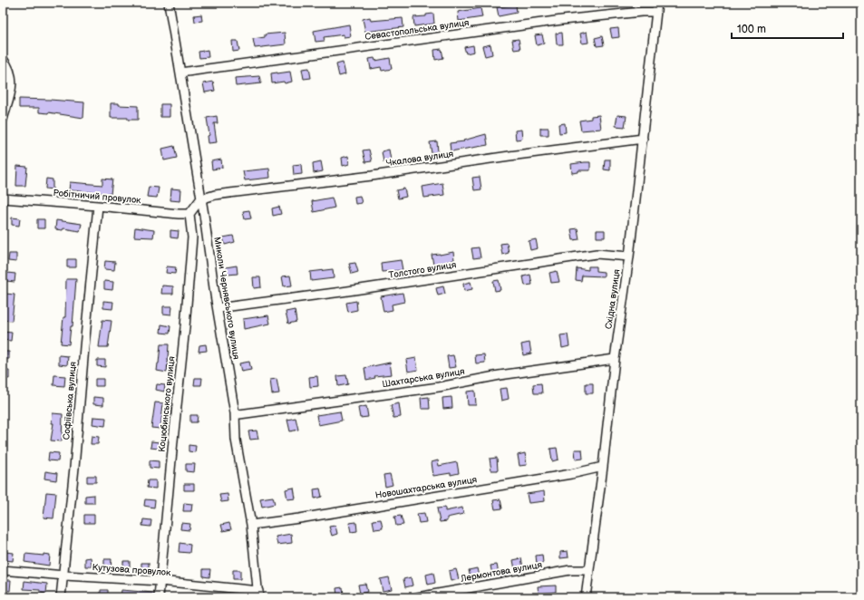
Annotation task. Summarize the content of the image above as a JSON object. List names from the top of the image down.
{
  "streets": {
    "street": [
      "Севастопольська вулиця",
      "Чкалова вулиця",
      "Робітничий провулок",
      "Толстого вулиця",
      "Миколи Чернявського вулиця",
      "Східна вулиця",
      "Шахтарська вулиця",
      "Софіївська вулиця",
      "Коцюбинського вулиця",
      "Новошахтарська вулиця",
      "Кутузова провулок",
      "Лермонтова вулиця"
    ]
  },
  "crossings": [
    ["Севастопольська вулиця", "Миколи Чернявського вулиця"],
    ["Севастопольська вулиця", "Східна вулиця"],
    ["Чкалова вулиця", "Миколи Чернявського вулиця"],
    ["Чкалова вулиця", "Східна вулиця"],
    ["Робітничий провулок", "Софіївська вулиця"],
    ["Робітничий провулок", "Коцюбинського вулиця"],
    ["Толстого вулиця", "Миколи Чернявського вулиця"],
    ["Толстого вулиця", "Східна вулиця"],
    ["Миколи Чернявського вулиця", "Шахтарська вулиця"],
    ["Миколи Чернявського вулиця", "Новошахтарська вулиця"],
    ["Миколи Чернявського вулиця", "Кутузова провулок"],
    ["Східна вулиця", "Шахтарська вулиця"],
    ["Східна вулиця", "Новошахтарська вулиця"],
    ["Східна вулиця", "Лермонтова вулиця"],
    ["Софіївська вулиця", "Кутузова провулок"],
    ["Коцюбинського вулиця", "Кутузова провулок"]
  ],
  "scale_bar": "100 m"
}
